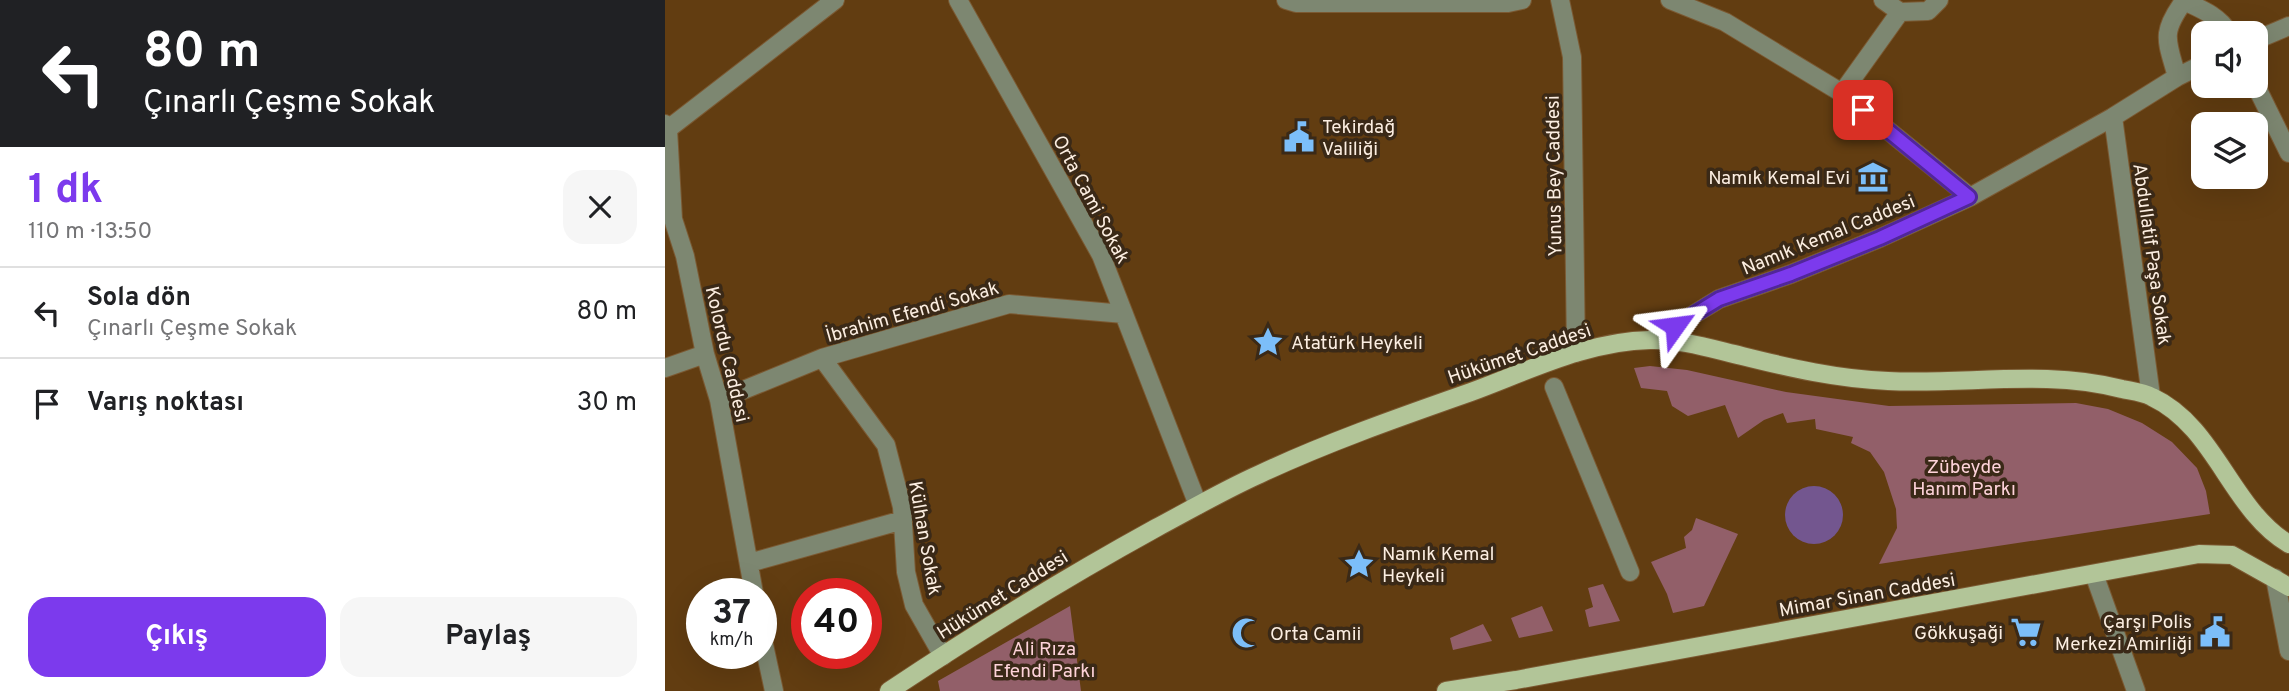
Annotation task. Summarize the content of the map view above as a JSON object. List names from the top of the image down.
{
  "streets": {
    "main road": ["Hükümet Caddesi", "Mimar Sinan Caddesi"],
    "street": [
      "Yunus Bey Caddesi",
      "Orta Cami Sokak",
      "Namık Kemal Caddesi",
      "Abdullatif Paşa Sokak",
      "İbrahim Efendi Sokak",
      "Kolordu Caddesi",
      "Külhan Sokak"
    ]
  },
  "crossings": [
    ["Yunus Bey Caddesi", "Hükümet Caddesi"],
    ["Orta Cami Sokak", "İbrahim Efendi Sokak"],
    ["Orta Cami Sokak", "Hükümet Caddesi"],
    ["Namık Kemal Caddesi", "Abdullatif Paşa Sokak"],
    ["Namık Kemal Caddesi", "Hükümet Caddesi"],
    ["Abdullatif Paşa Sokak", "Hükümet Caddesi"],
    ["İbrahim Efendi Sokak", "Kolordu Caddesi"],
    ["İbrahim Efendi Sokak", "Külhan Sokak"],
    ["Hükümet Caddesi", "Külhan Sokak"]
  ],
  "parks": ["Zübeyde Hanım Parkı", "Ali Rıza Efendi Parkı"],
  "places": {
    "public building": ["Tekirdağ Valiliği", "Çarşı Polis Merkezi Amirliği"],
    "museum": ["Namık Kemal Evi"],
    "place": ["Atatürk Heykeli", "Namık Kemal Heykeli"],
    "supermarket": ["Gökkuşaği"],
    "mosque": ["Orta Camii"]
  },
  "page": {
    "turn": ["80 m", "Çınarlı Çeşme Sokak"],
    "heading": ["1 dk", "110 m · 13:50"],
    "list": [
      {
        "name": "Sola dön",
        "note": "Çınarlı Çeşme Sokak",
        "value": "80 m"
      },
      {
        "name": "Varış noktası",
        "value": "30 m"
      }
    ],
    "speed": "37 km/h",
    "limit": "40",
    "buttons": ["Çıkış", "Paylaş"]
  }
}
